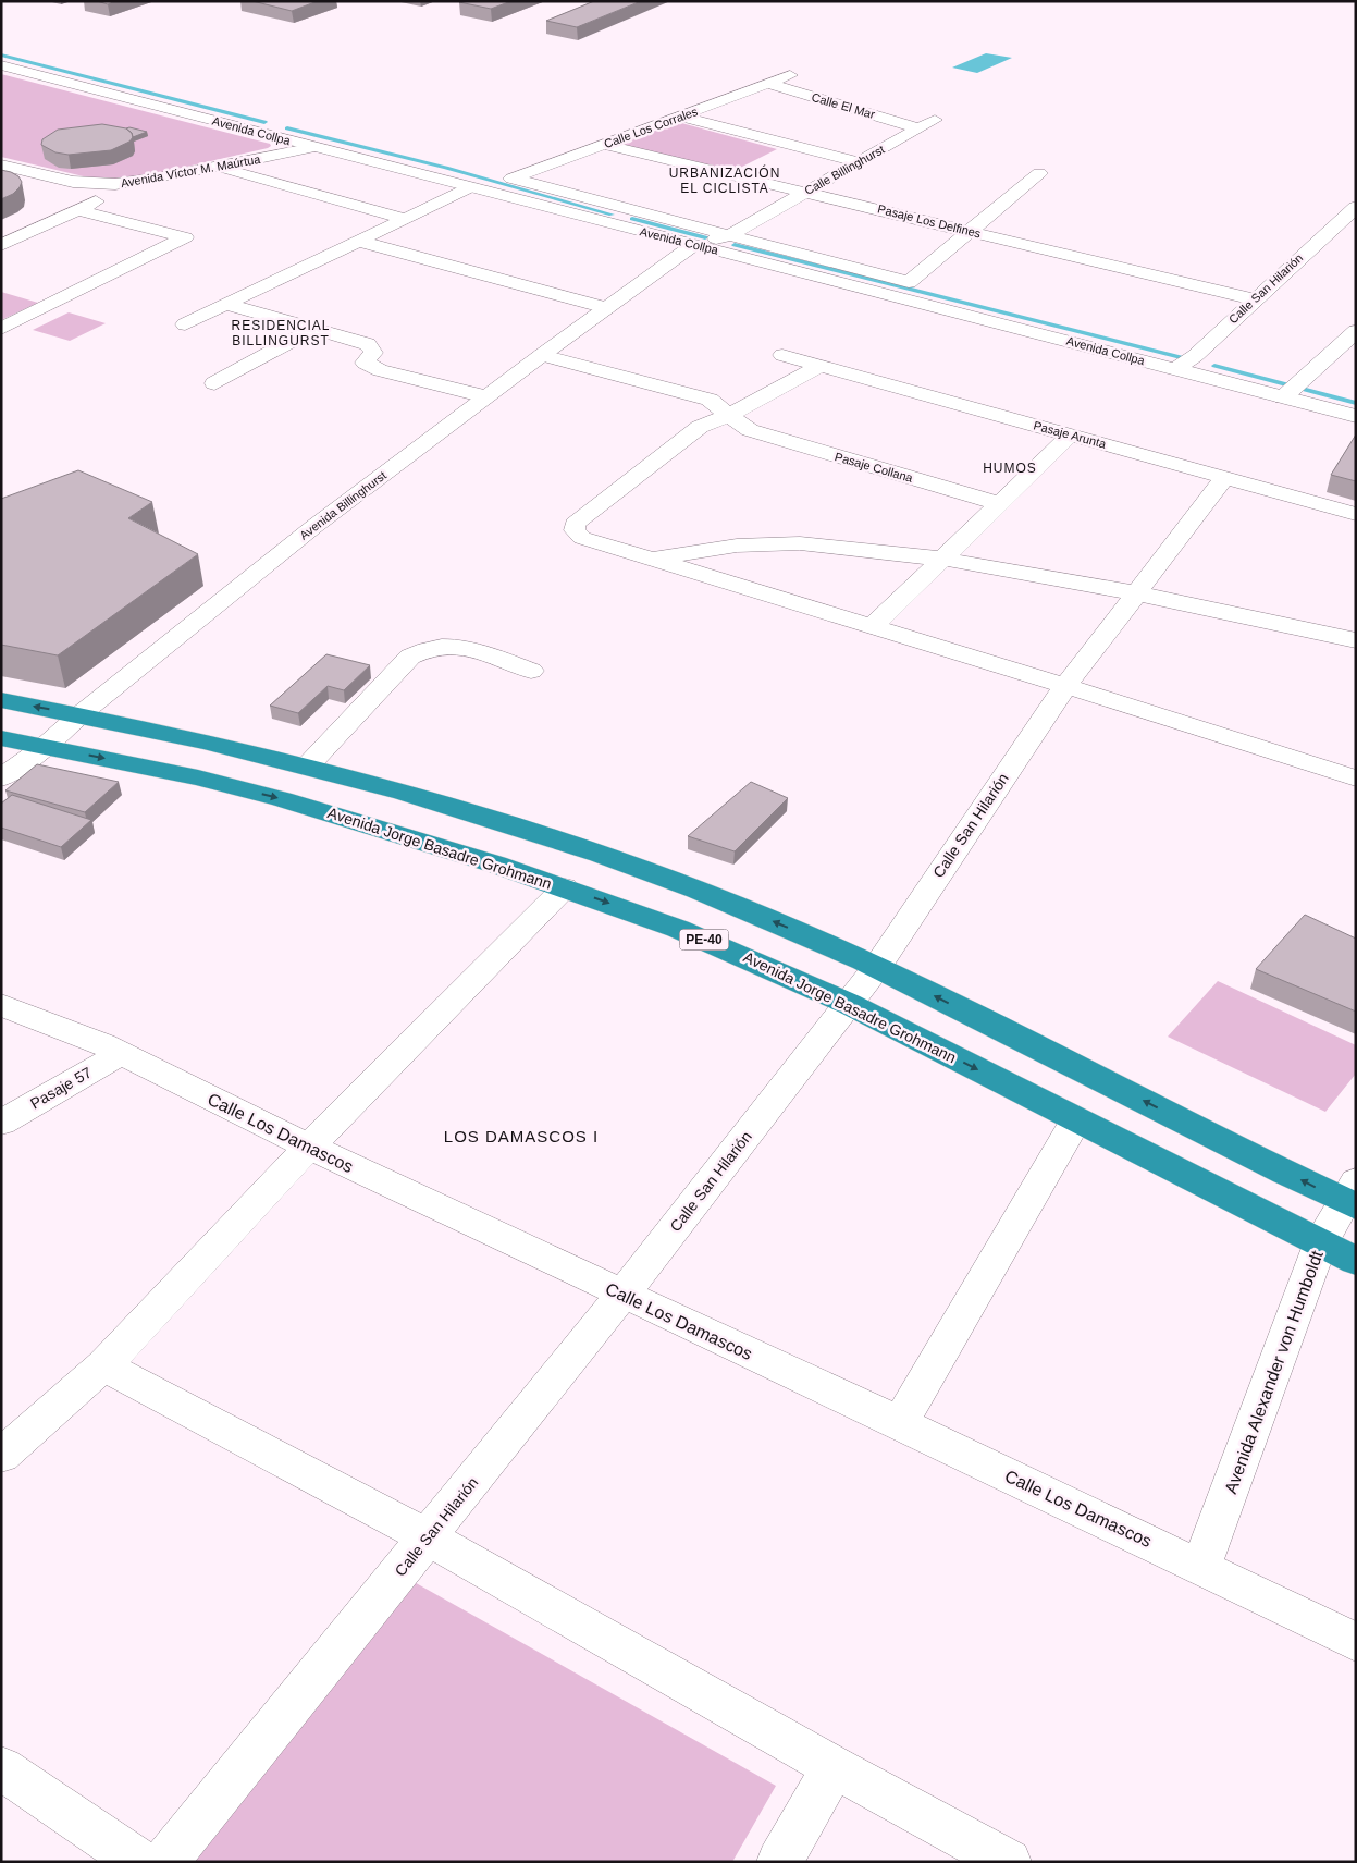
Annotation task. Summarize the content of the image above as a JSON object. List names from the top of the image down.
{
  "streets": {
    "highway": ["Avenida Jorge Basadre Grohmann", "PE-40"],
    "street": [
      "Calle El Mar",
      "Calle Los Corrales",
      "Avenida Collpa",
      "Calle Billinghurst",
      "Avenida Víctor M. Maúrtua",
      "Pasaje Los Delfines",
      "Calle San Hilarión",
      "Pasaje Arunta",
      "Pasaje Collana",
      "Avenida Billinghurst",
      "Pasaje 57",
      "Calle Los Damascos",
      "Avenida Alexander von Humboldt"
    ]
  },
  "crossings": [
    ["Calle El Mar", "Calle Los Corrales"],
    ["Calle El Mar", "Calle Billinghurst"],
    ["Calle Los Corrales", "Pasaje Los Delfines"],
    ["Avenida Collpa", "Calle Billinghurst"],
    ["Avenida Collpa", "Avenida Víctor M. Maúrtua"],
    ["Avenida Collpa", "Calle San Hilarión"],
    ["Avenida Collpa", "Avenida Billinghurst"],
    ["Calle Billinghurst", "Pasaje Los Delfines"],
    ["Calle Billinghurst", "Avenida Billinghurst"],
    ["Pasaje Los Delfines", "Calle San Hilarión"],
    ["Calle San Hilarión", "Pasaje Arunta"],
    ["Calle San Hilarión", "Avenida Jorge Basadre Grohmann"],
    ["Calle San Hilarión", "Calle Los Damascos"],
    ["Avenida Billinghurst", "Avenida Jorge Basadre Grohmann"],
    ["Avenida Jorge Basadre Grohmann", "Avenida Alexander von Humboldt"],
    ["Pasaje 57", "Calle Los Damascos"],
    ["Calle Los Damascos", "Avenida Alexander von Humboldt"]
  ],
  "districts": [
    "URBANIZACIÓN EL CICLISTA",
    "RESIDENCIAL BILLINGURST",
    "HUMOS",
    "LOS DAMASCOS I"
  ]
}
